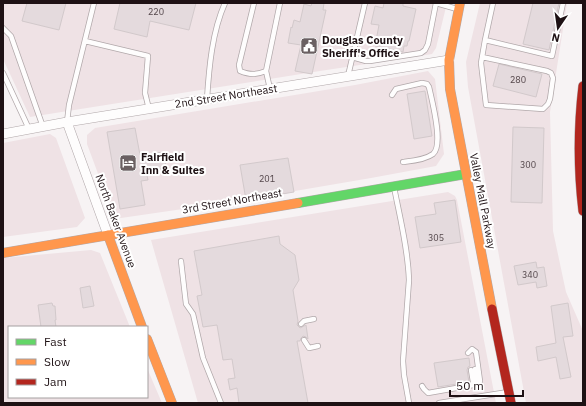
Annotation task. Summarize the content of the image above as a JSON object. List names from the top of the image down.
{
  "streets": {
    "main road": ["3rd Street Northeast", "Valley Mall Parkway", "North Baker Avenue"],
    "street": ["2nd Street Northeast"]
  },
  "crossings": [
    ["2nd Street Northeast", "Valley Mall Parkway"],
    ["2nd Street Northeast", "North Baker Avenue"],
    ["3rd Street Northeast", "Valley Mall Parkway"],
    ["3rd Street Northeast", "North Baker Avenue"]
  ],
  "places": {
    "public building": ["Douglas County Sheriff's Office"],
    "hotel": ["Fairfield Inn & Suites"]
  },
  "house_numbers": [
    "220",
    "280",
    "300",
    "201",
    "305",
    "340"
  ],
  "legend": ["Fast", "Slow", "Jam"],
  "scale_bar": "50 m",
  "north": "bottom"
}
